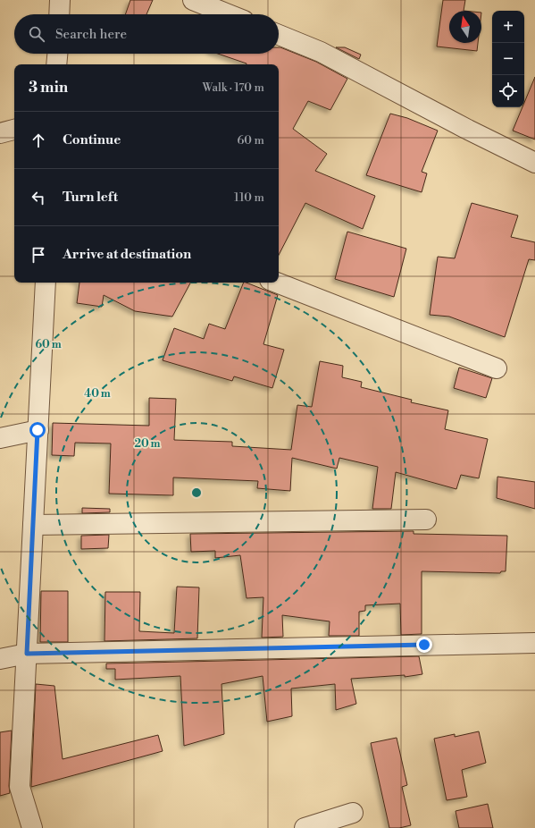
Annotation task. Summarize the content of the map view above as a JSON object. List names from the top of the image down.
{
  "north": "top",
  "page": {
    "map_buttons": ["+", "−"],
    "search": "Search here",
    "heading": ["3 min", "Walk · 170 m"],
    "list": [
      ["Continue", "60 m"],
      ["Turn left", "110 m"],
      "Arrive at destination"
    ]
  },
  "rings": ["60 m", "40 m", "20 m"]
}
